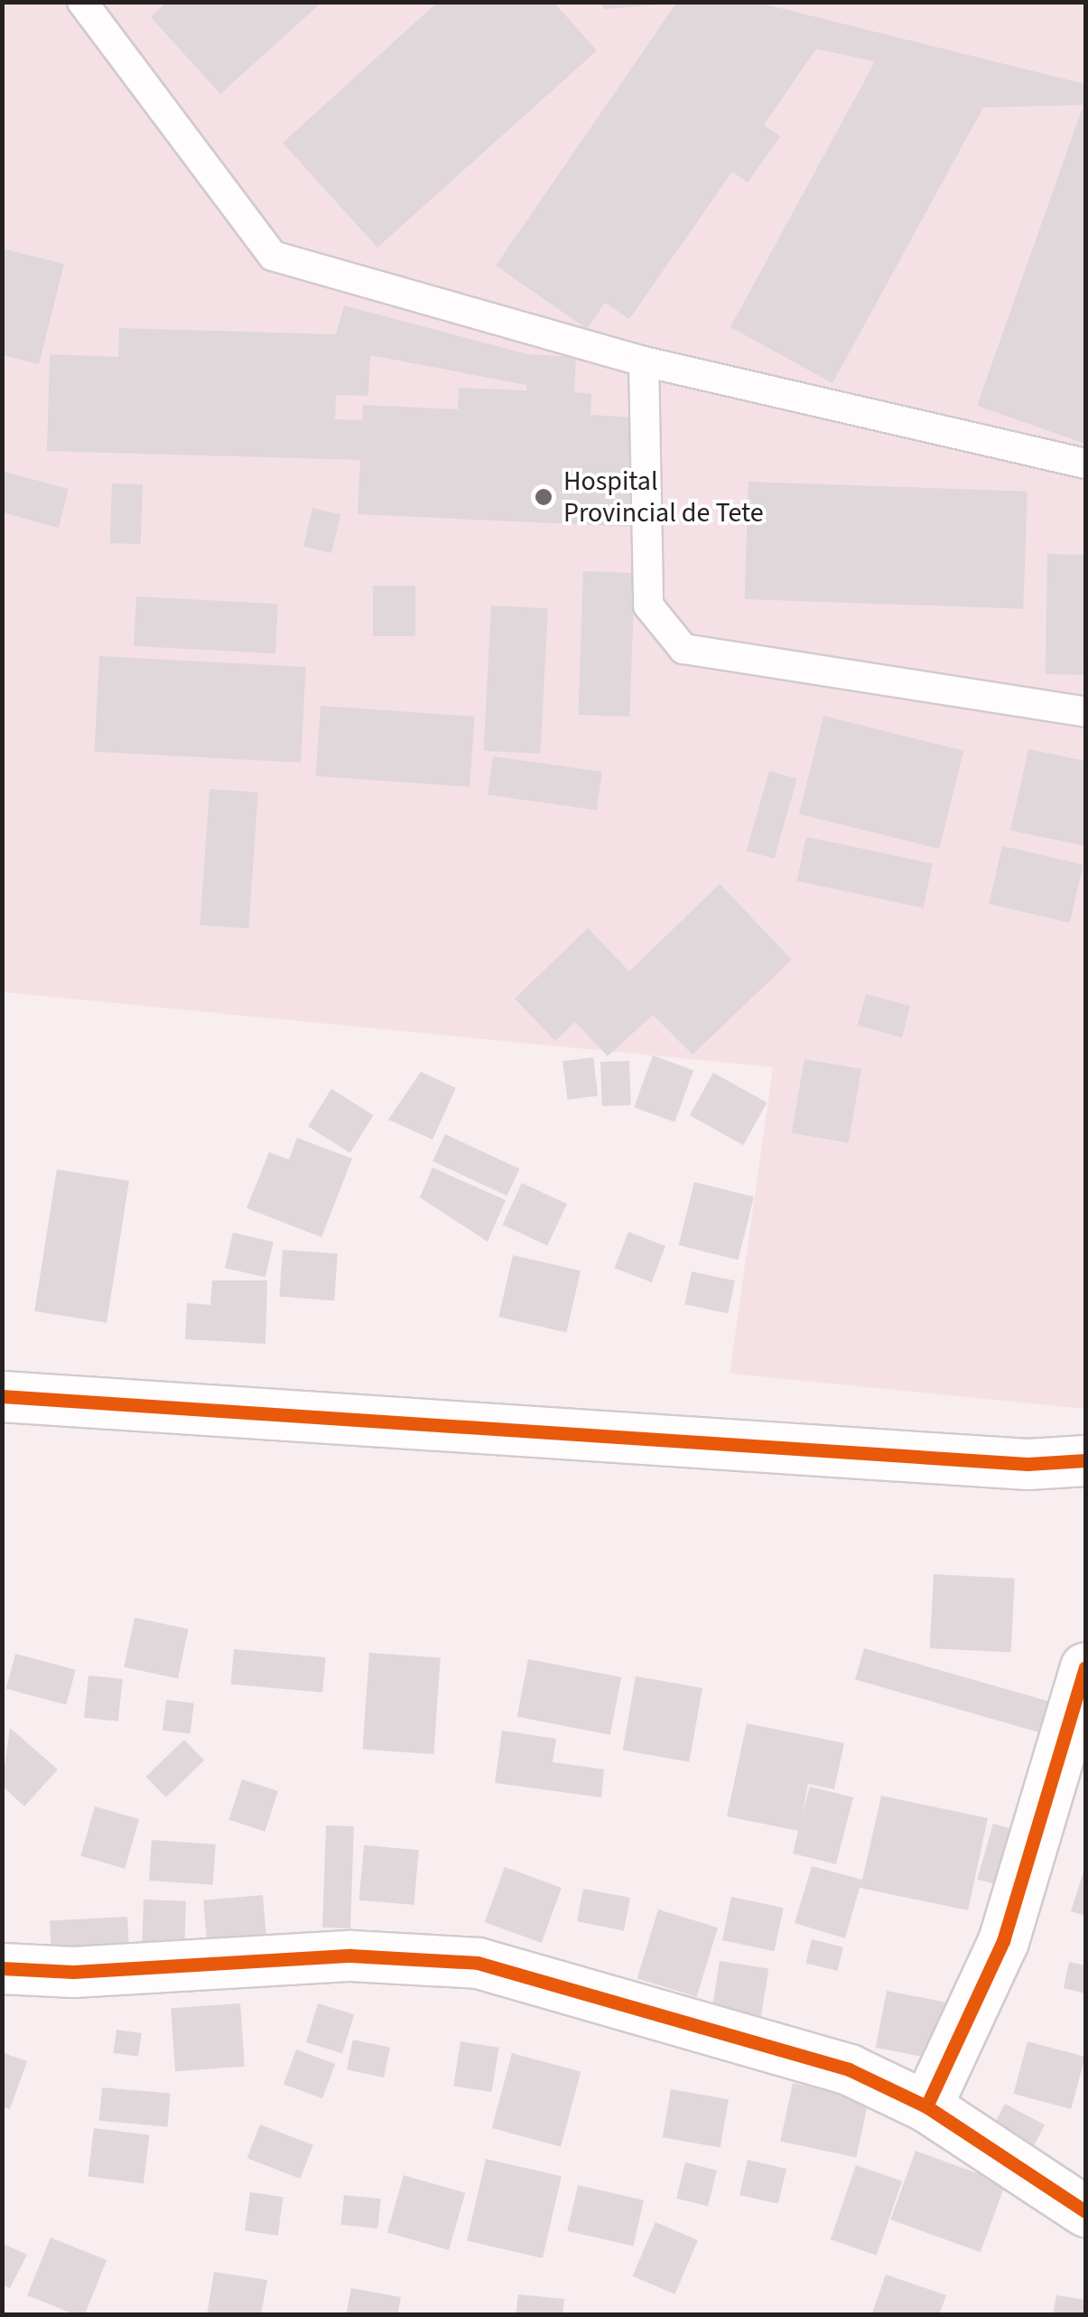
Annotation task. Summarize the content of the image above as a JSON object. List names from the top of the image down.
{
  "places": ["Hospital Provincial de Tete"]
}
